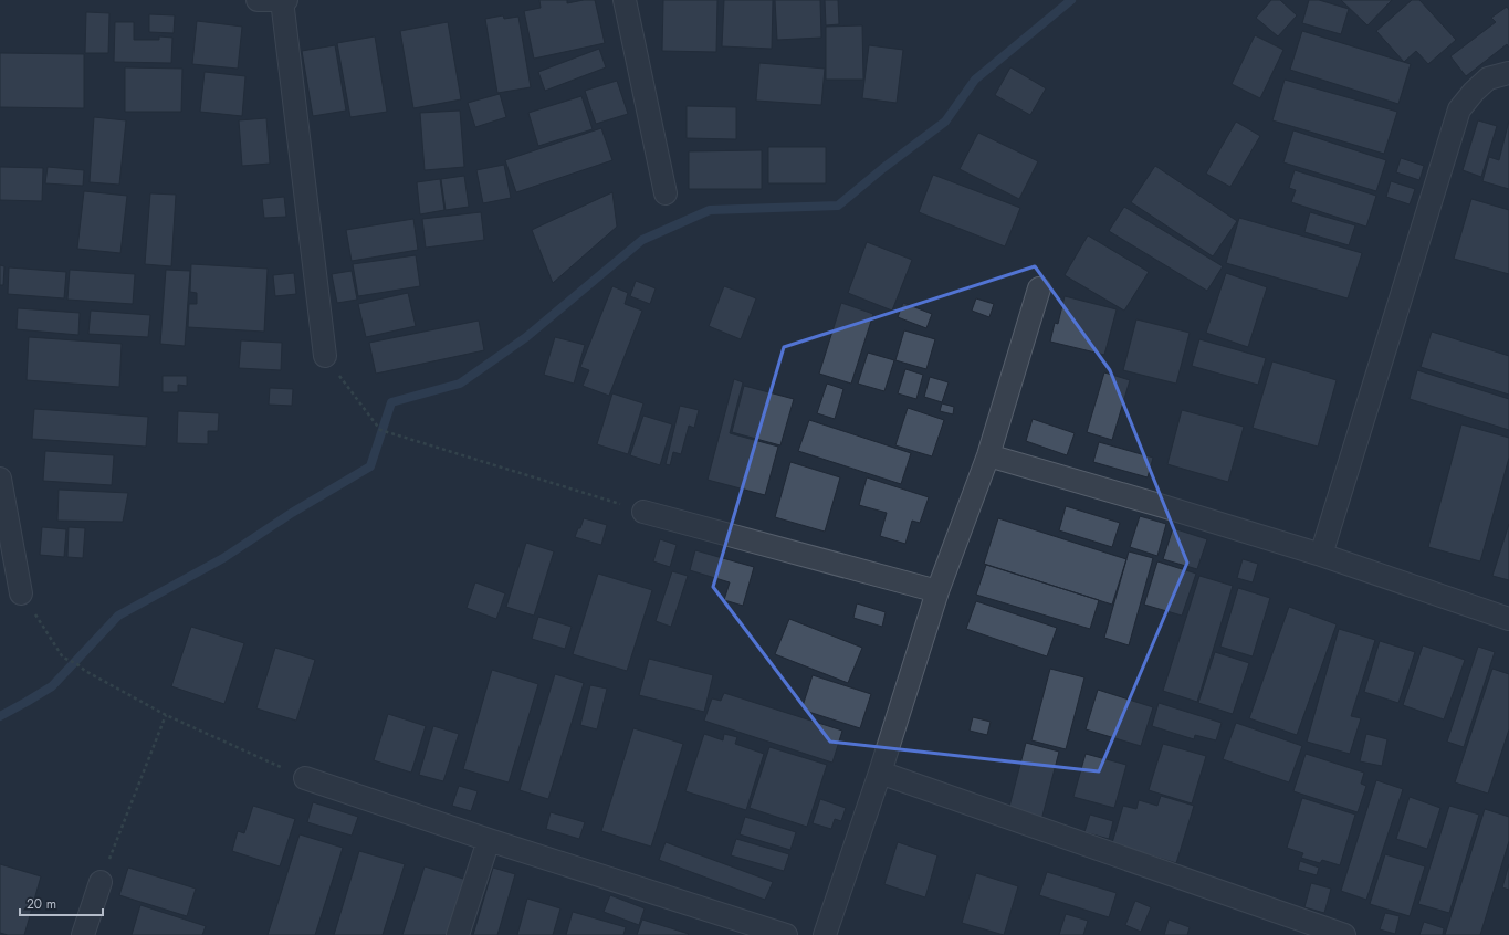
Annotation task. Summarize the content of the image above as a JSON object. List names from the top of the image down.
{
  "scale_bar": "20 m"
}
